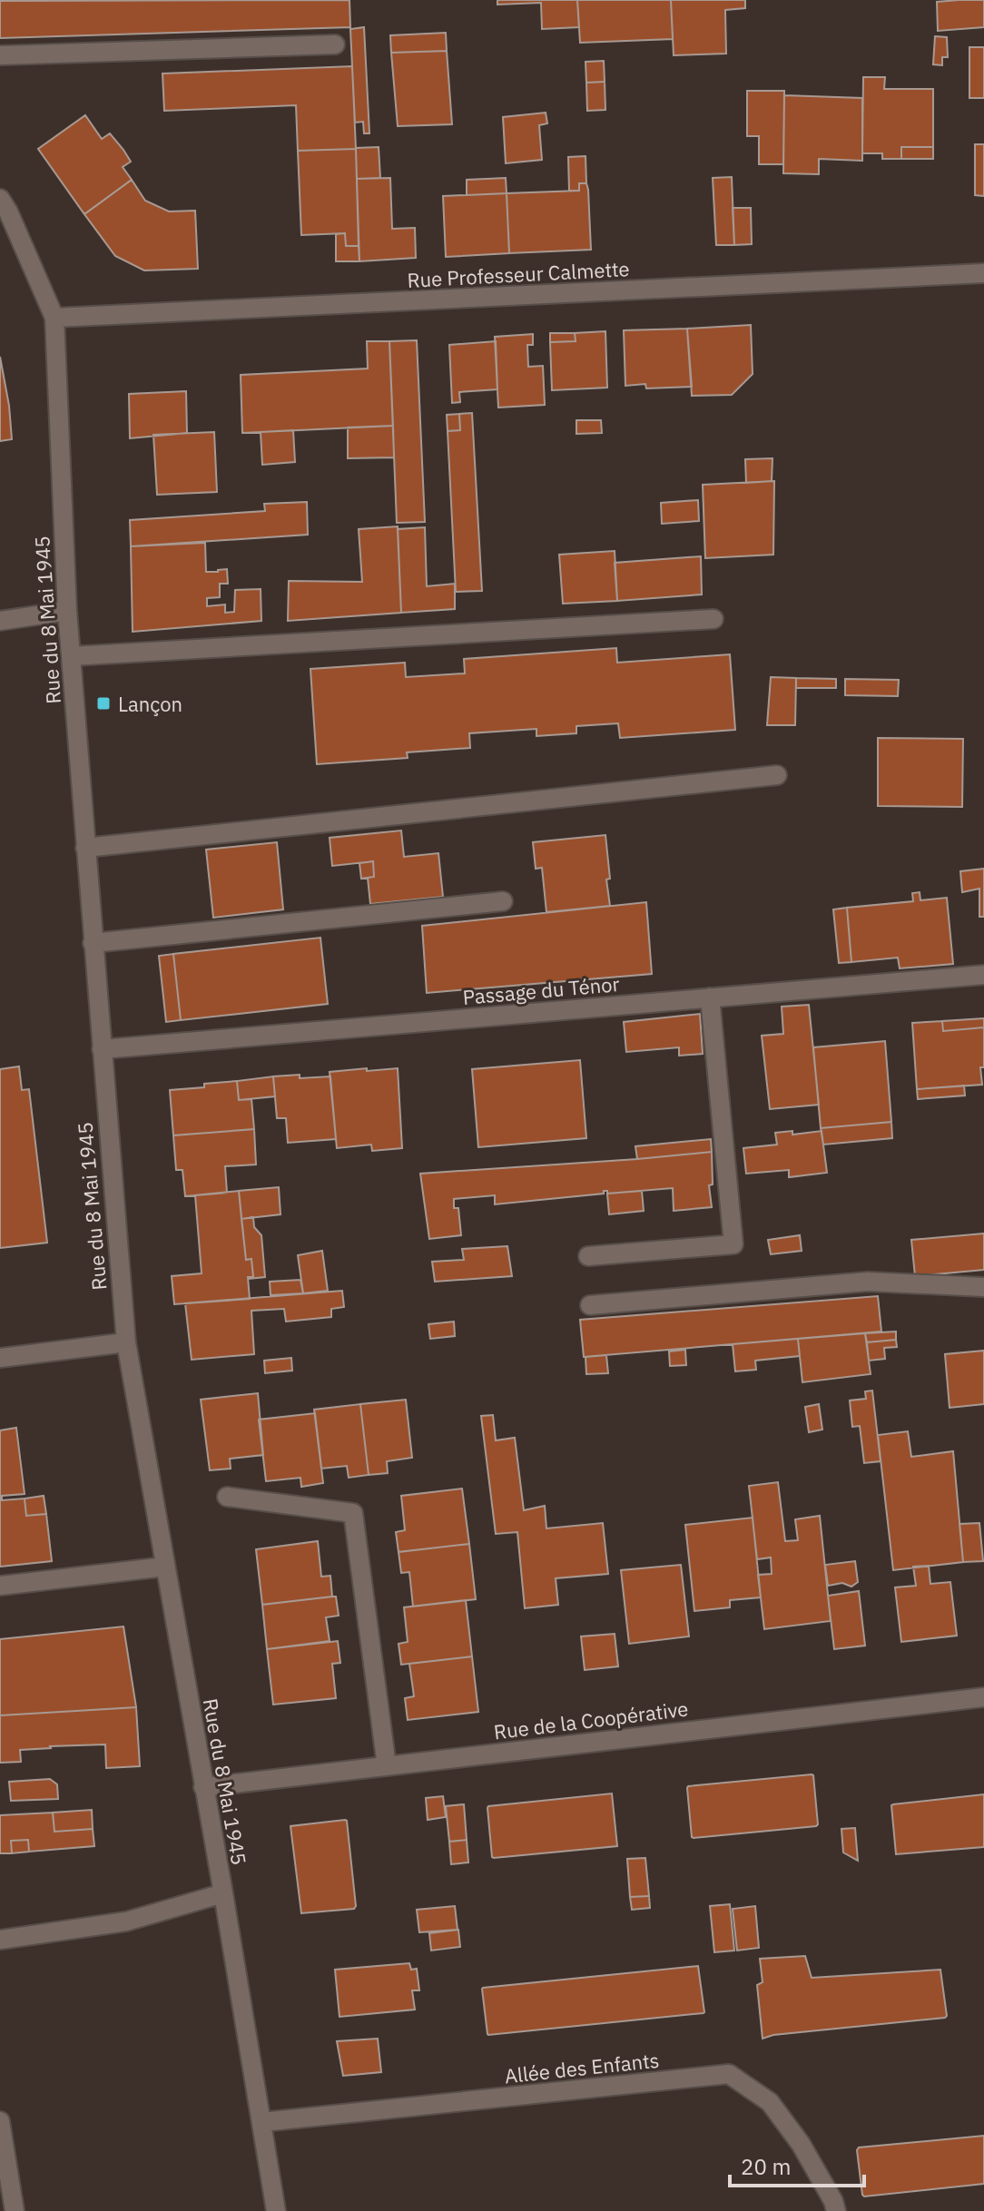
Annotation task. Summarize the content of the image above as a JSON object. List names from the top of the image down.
{
  "streets": {
    "street": [
      "Rue Professeur Calmette",
      "Rue du 8 Mai 1945",
      "Passage du Ténor",
      "Rue de la Coopérative",
      "Allée des Enfants"
    ]
  },
  "crossings": [
    ["Rue Professeur Calmette", "Rue du 8 Mai 1945"],
    ["Rue du 8 Mai 1945", "Passage du Ténor"],
    ["Rue du 8 Mai 1945", "Rue de la Coopérative"],
    ["Rue du 8 Mai 1945", "Allée des Enfants"]
  ],
  "places": {
    "transit": ["Lançon"]
  },
  "scale_bar": "20 m"
}
